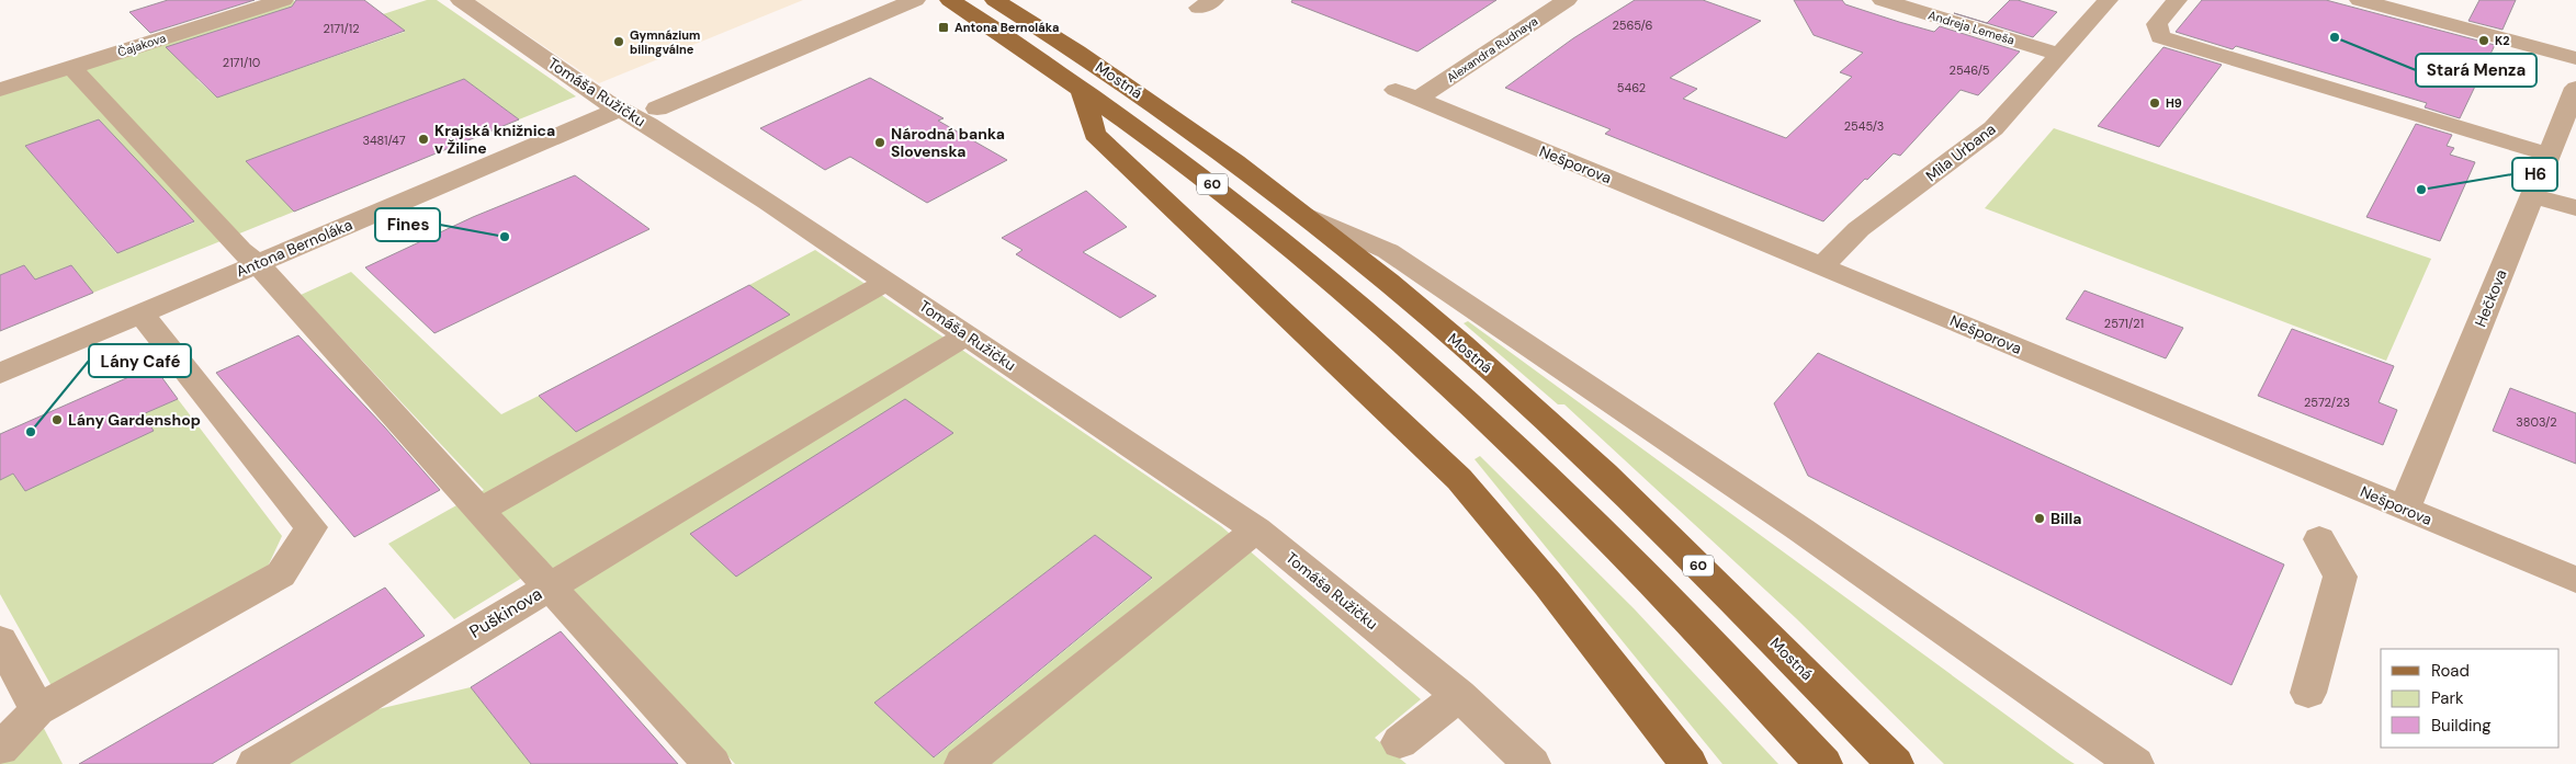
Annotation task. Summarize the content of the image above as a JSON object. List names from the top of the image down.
{
  "streets": {
    "main road": ["Mostná", "60"],
    "street": [
      "Andreja Lemeša",
      "Čajakova",
      "Alexandra Rudnaya",
      "Tomáša Ružičku",
      "Mila Urbana",
      "Nešporova",
      "Antona Bernoláka",
      "Hečkova",
      "Puškinova"
    ]
  },
  "crossings": [
    ["Andreja Lemeša", "Mila Urbana"],
    ["Alexandra Rudnaya", "Nešporova"],
    ["Tomáša Ružičku", "Antona Bernoláka"],
    ["Mila Urbana", "Nešporova"],
    ["Nešporova", "Hečkova"]
  ],
  "places": {
    "transit": ["Antona Bernoláka"],
    "other": [
      "Stará Menza",
      "K2",
      "Gymnázium bilingválne",
      "H9",
      "Krajská knižnica v Žiline",
      "Národná banka Slovenska",
      "H6",
      "Fines",
      "Lány Gardenshop",
      "Lány Café",
      "Billa"
    ]
  },
  "house_numbers": [
    "2565/6",
    "2171/12",
    "2171/10",
    "2546/5",
    "5462",
    "2545/3",
    "3481/47",
    "2571/21",
    "2572/23",
    "3803/2"
  ],
  "legend": ["Road", "Park", "Building"]
}
